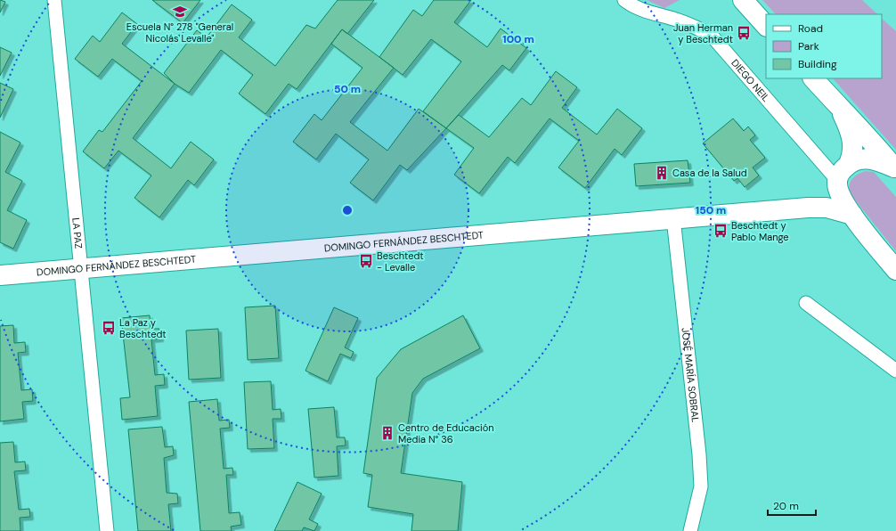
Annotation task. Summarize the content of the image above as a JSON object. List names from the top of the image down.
{
  "streets": {
    "street": [
      "DIEGO NEIL",
      "LA PAZ",
      "DOMINGO FERNÁNDEZ BESCHTEDT",
      "JOSÉ MARÍA SOBRAL"
    ]
  },
  "crossings": [
    ["DIEGO NEIL", "DOMINGO FERNÁNDEZ BESCHTEDT"],
    ["LA PAZ", "DOMINGO FERNÁNDEZ BESCHTEDT"],
    ["DOMINGO FERNÁNDEZ BESCHTEDT", "JOSÉ MARÍA SOBRAL"]
  ],
  "places": {
    "school or university": ["Escuela N° 278 \"General Nicolás Levalle\""],
    "bus stop": [
      "Juan Herman y Beschtedt",
      "Beschtedt y Pablo Mange",
      "Beschtedt - Levalle",
      "La Paz y Beschtedt"
    ],
    "building": ["Casa de la Salud", "Centro de Educación Media N° 36"]
  },
  "legend": ["Road", "Park", "Building"],
  "scale_bar": "20 m",
  "rings": ["100 m", "50 m", "150 m"]
}
